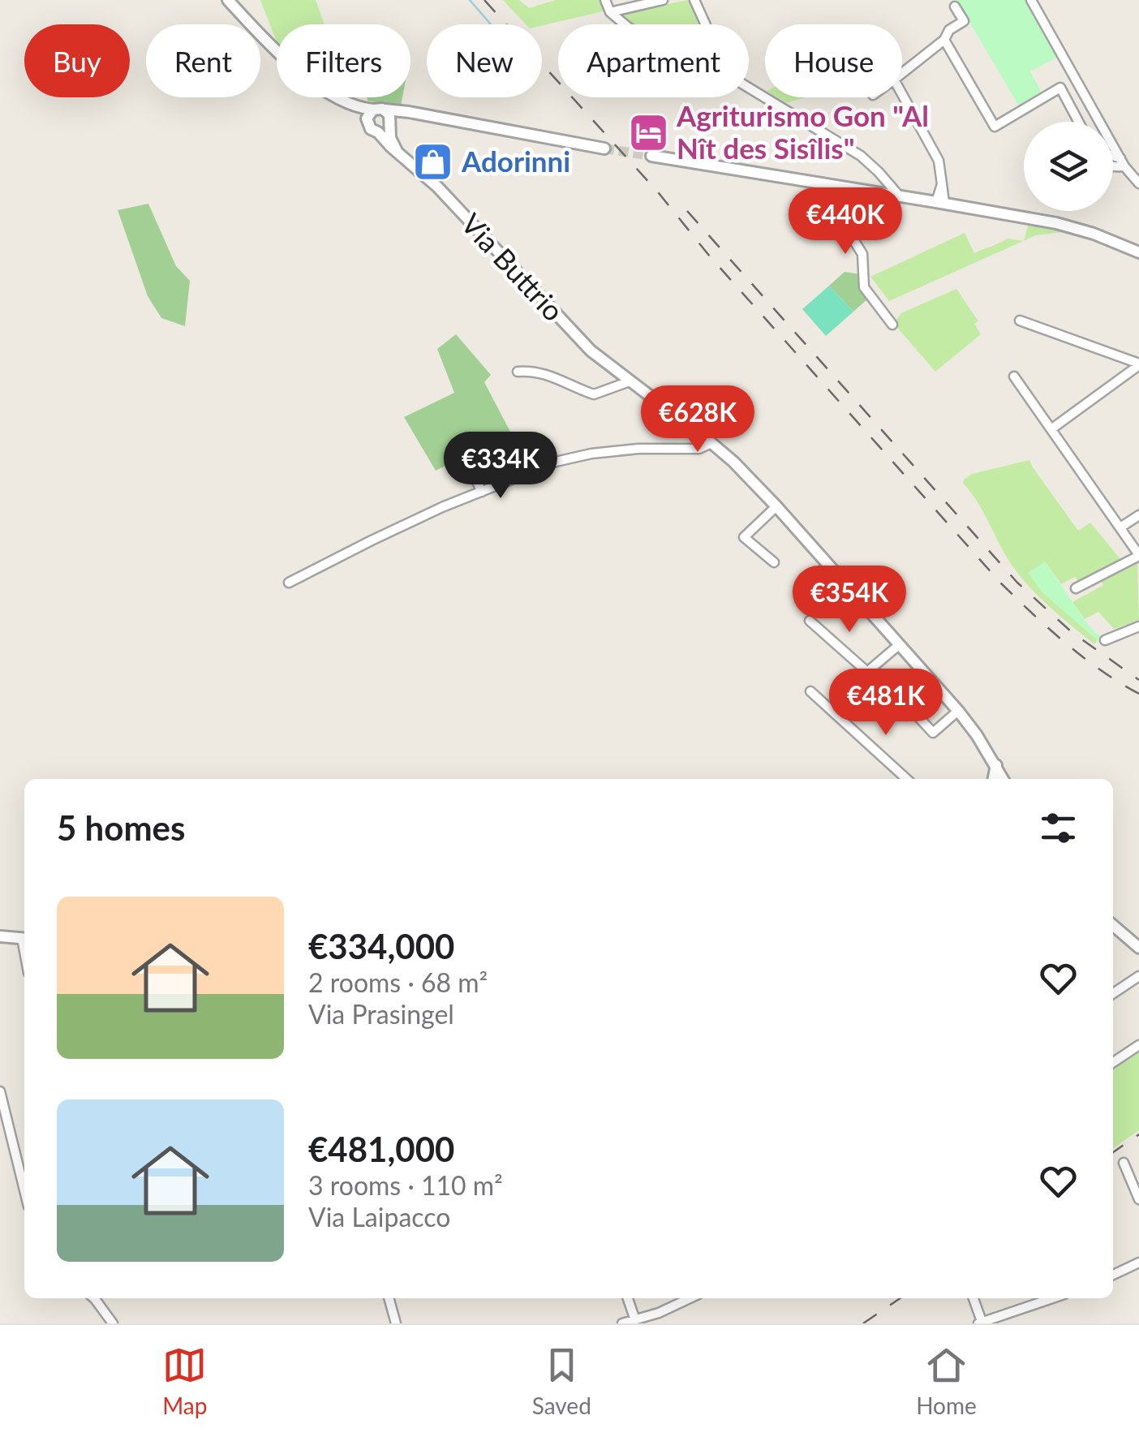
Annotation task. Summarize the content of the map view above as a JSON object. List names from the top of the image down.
{
  "streets": {
    "street": ["Via Buttrio"]
  },
  "places": {
    "hotel": ["Agriturismo Gon \"Al Nît des Sisîlis\""],
    "shop": ["Adorinni"]
  },
  "page": {
    "chip": [
      "Buy",
      "Rent",
      "Filters",
      "New",
      "Apartment",
      "House"
    ],
    "price": [
      "€440K",
      "€628K",
      "€334K",
      "€354K",
      "€481K"
    ],
    "heading": "5 homes",
    "list": [
      {
        "name": "€334,000",
        "note": "2 rooms · 68 m² · Via Prasingel"
      },
      {
        "name": "€481,000",
        "note": "3 rooms · 110 m² · Via Laipacco"
      }
    ],
    "tabs": ["Map", "Saved", "Home"]
  }
}
